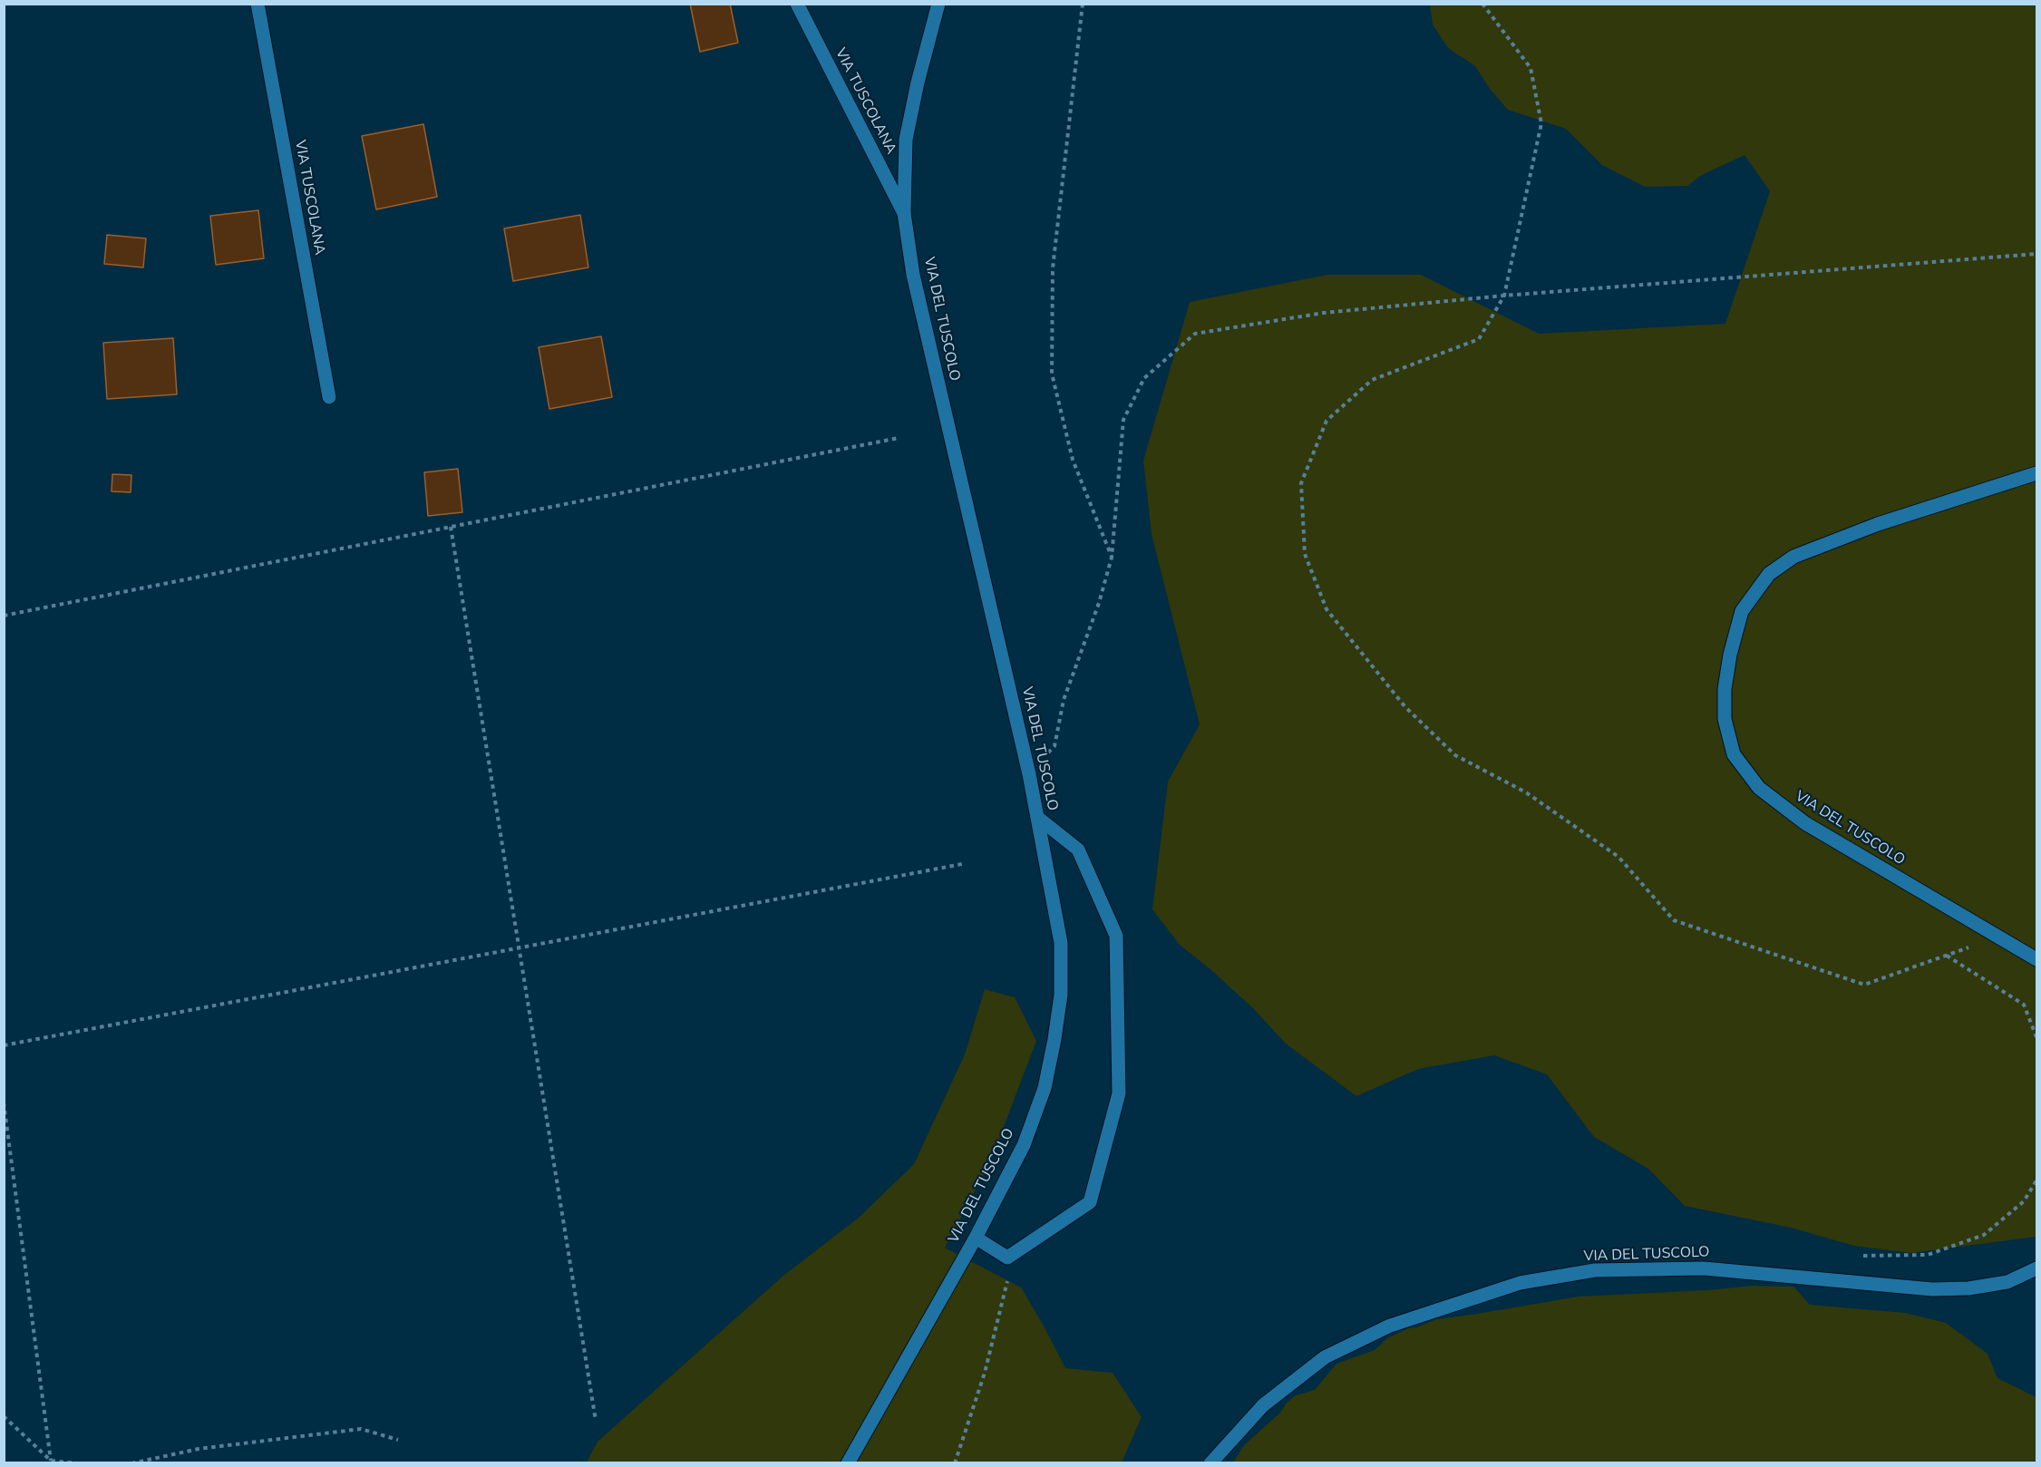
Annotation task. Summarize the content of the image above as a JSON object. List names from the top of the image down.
{
  "streets": {
    "street": ["VIA TUSCOLANA", "VIA DEL TUSCOLO"]
  },
  "crossings": [
    ["VIA TUSCOLANA", "VIA DEL TUSCOLO"]
  ]
}
